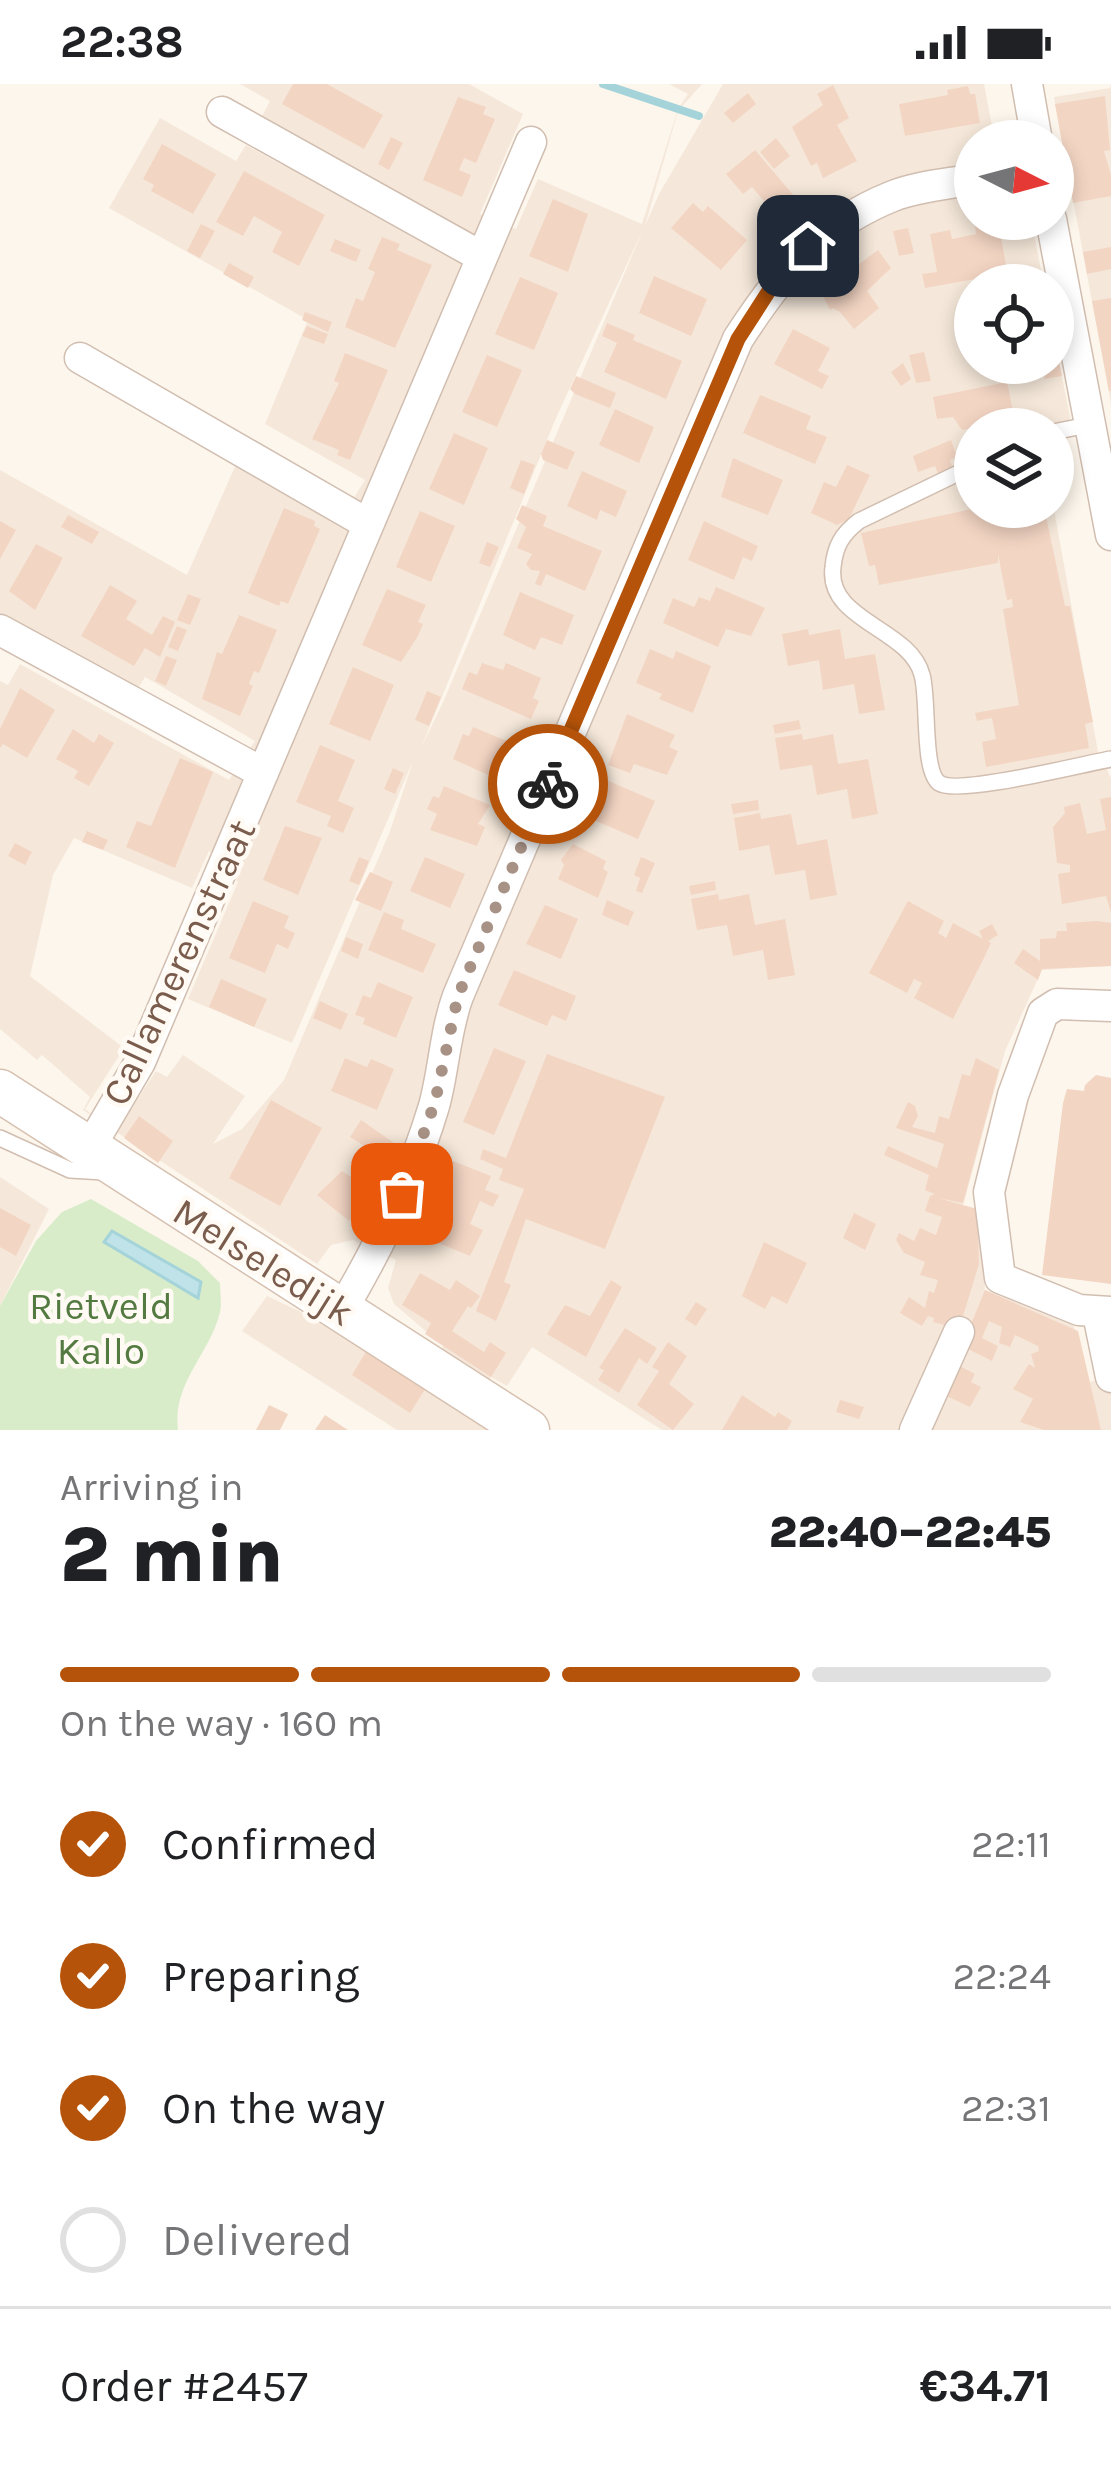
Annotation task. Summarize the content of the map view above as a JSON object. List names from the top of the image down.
{
  "streets": {
    "main road": ["Melseledijk"],
    "street": ["Callamerenstraat"]
  },
  "crossings": [
    ["Callamerenstraat", "Melseledijk"]
  ],
  "parks": ["Rietveld Kallo"],
  "north": "right",
  "page": {
    "status": "22:38",
    "heading": ["2 min", "Arriving in", "22:40–22:45"],
    "panel": ["Order #2457", "€34.71"],
    "bar": "On the way · 160 m",
    "list": [
      ["Confirmed", "22:11"],
      ["Preparing", "22:24"],
      ["On the way", "22:31"],
      "Delivered"
    ]
  }
}
